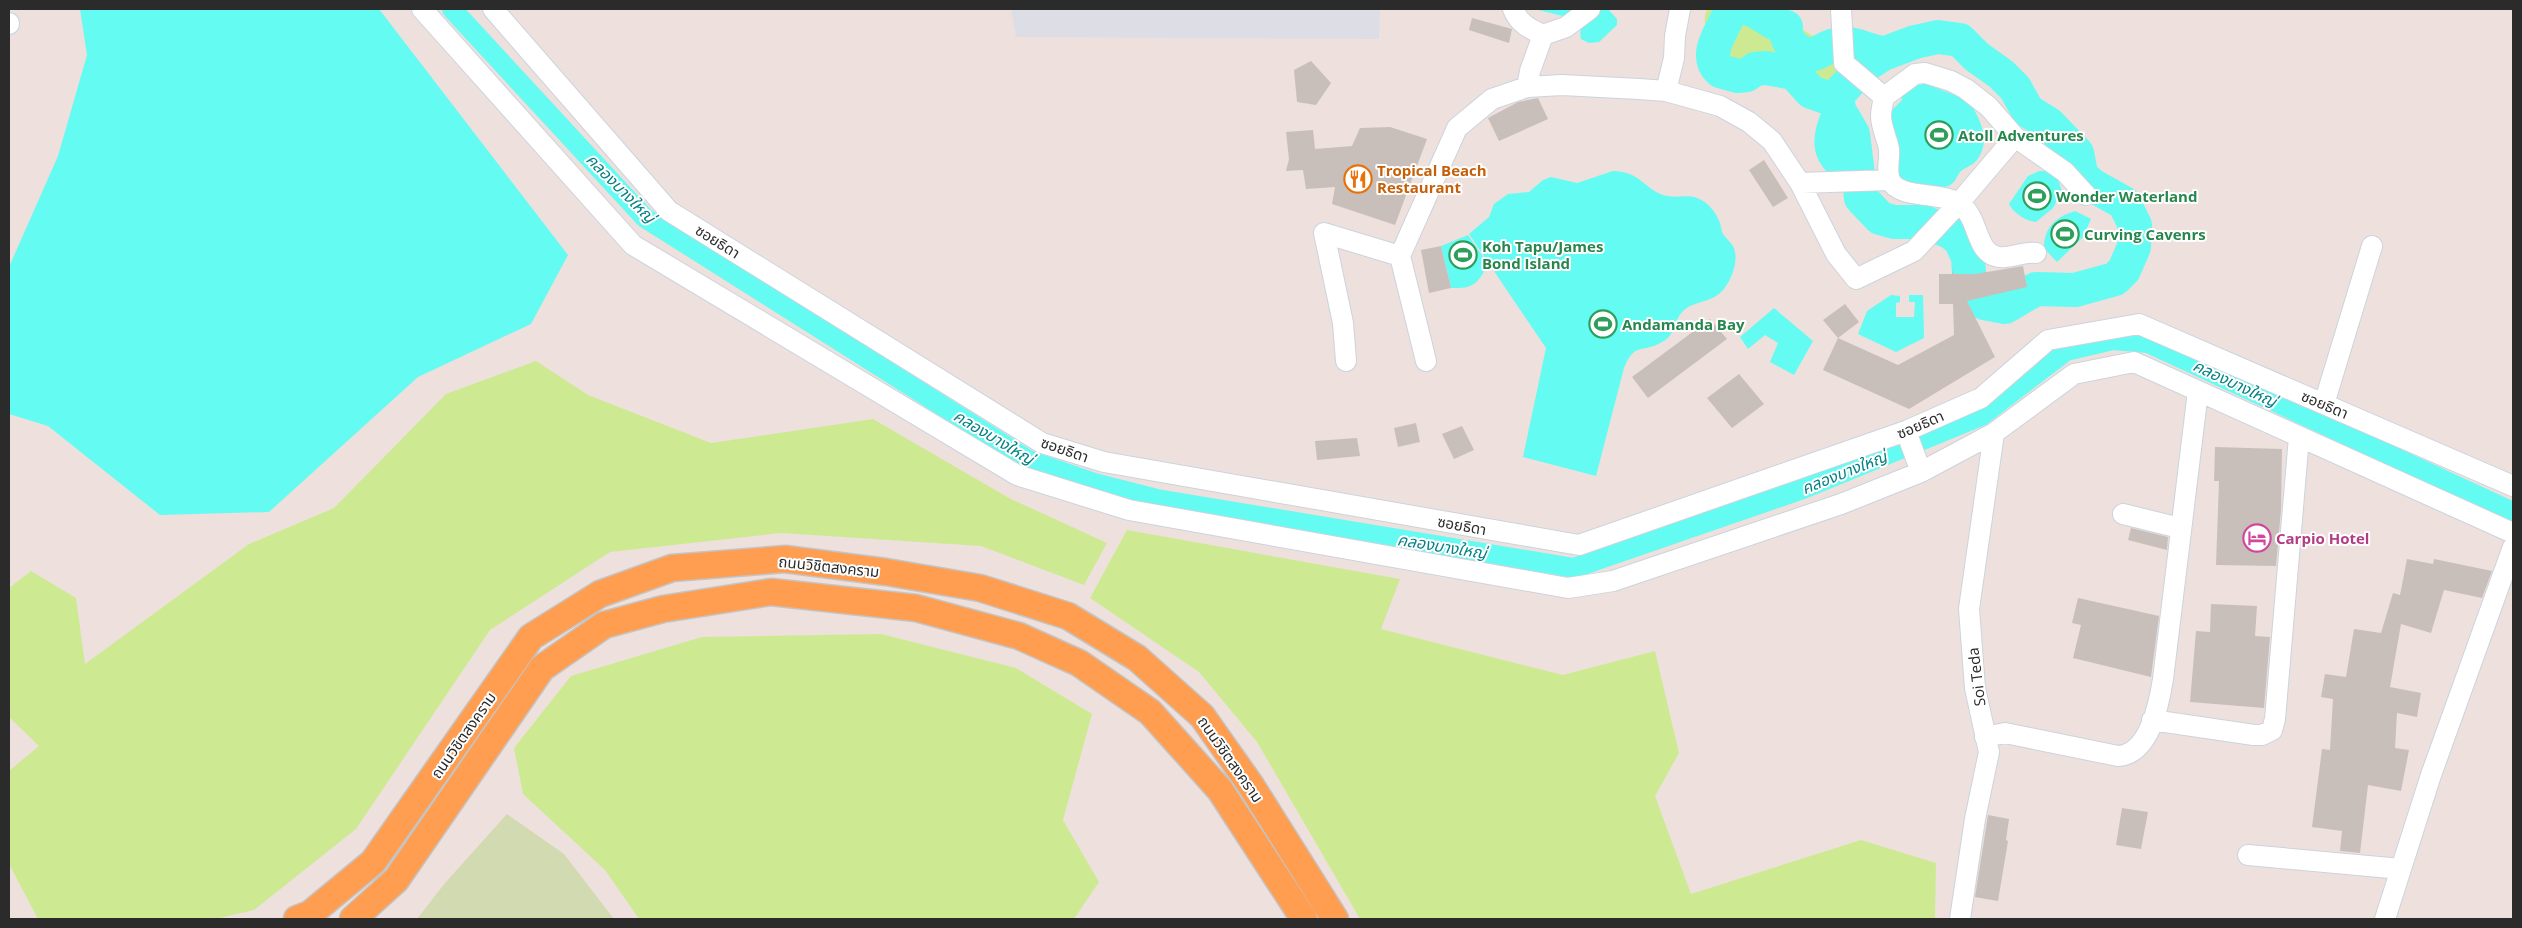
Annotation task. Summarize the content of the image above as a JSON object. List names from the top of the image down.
{
  "streets": {
    "main road": ["ถนนวิชิตสงคราม"],
    "street": ["ซอยธิดา", "Soi Teda"]
  },
  "water": ["คลองบางใหญ่"],
  "places": {
    "sports": [
      "Atoll Adventures",
      "Wonder Waterland",
      "Curving Cavenrs",
      "Koh Tapu/James Bond Island",
      "Andamanda Bay"
    ],
    "restaurant": ["Tropical Beach Restaurant"],
    "hotel": ["Carpio Hotel"]
  }
}
